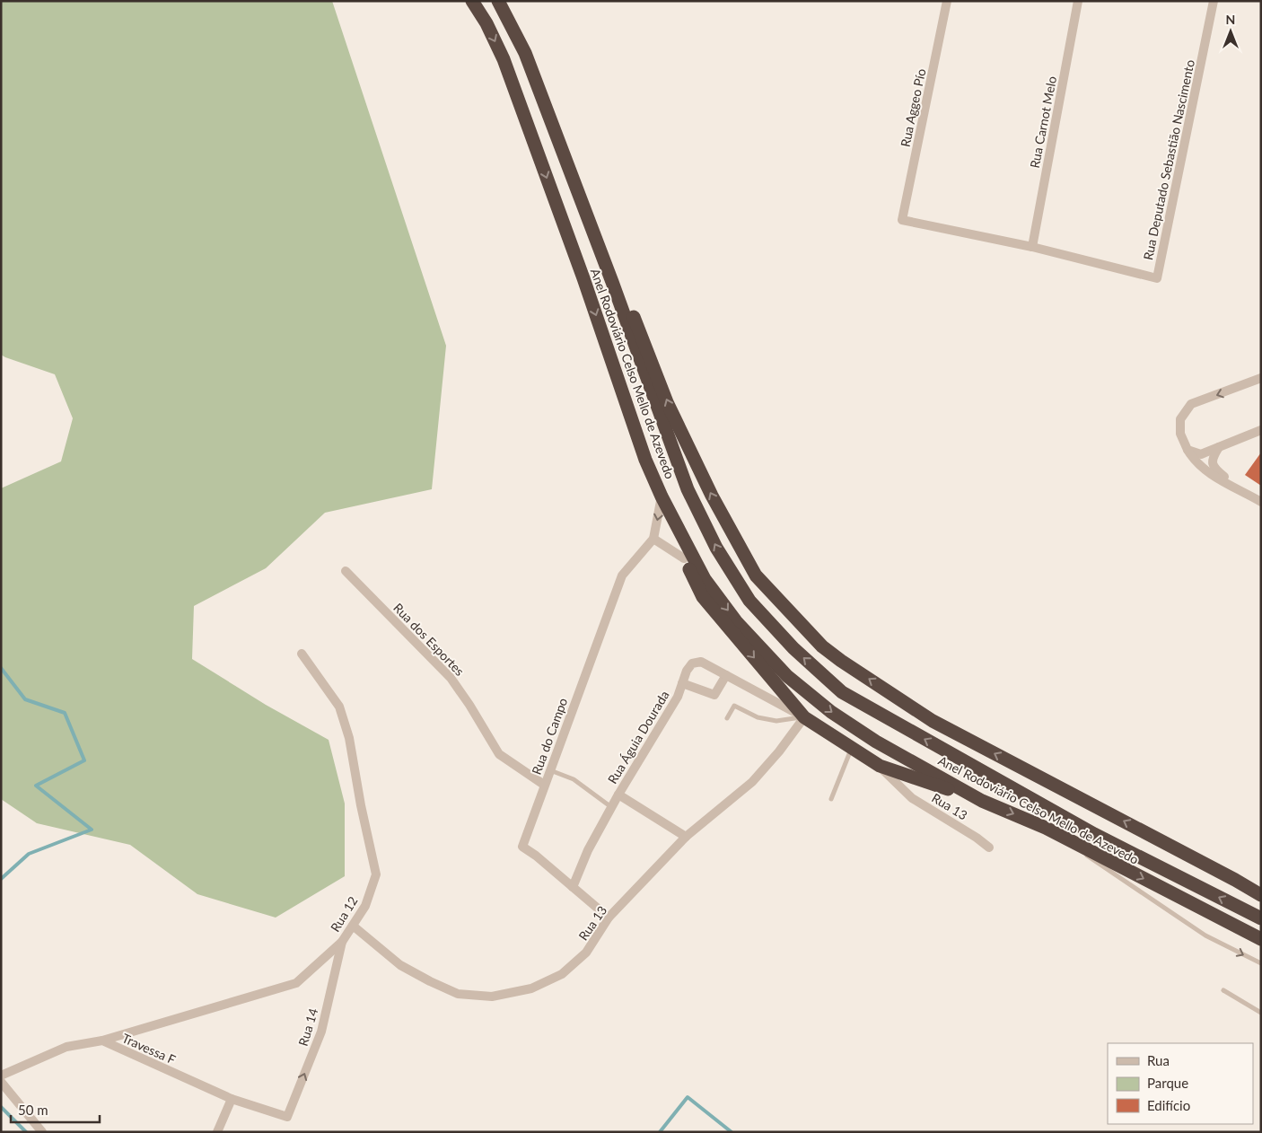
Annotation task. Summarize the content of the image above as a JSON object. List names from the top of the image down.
{
  "streets": {
    "highway": ["Anel Rodoviário Celso Mello de Azevedo"],
    "street": [
      "Rua Aggeo Pío",
      "Rua Carnot Melo",
      "Rua Deputado Sebastião Nascimento",
      "Rua dos Esportes",
      "Rua do Campo",
      "Rua Águia Dourada",
      "Rua 13",
      "Rua 12",
      "Rua 14",
      "Travessa F"
    ]
  },
  "crossings": [
    ["Rua Aggeo Pío", "Rua Deputado Sebastião Nascimento"],
    ["Rua Carnot Melo", "Rua Deputado Sebastião Nascimento"],
    ["Rua dos Esportes", "Rua do Campo"],
    ["Rua do Campo", "Rua Águia Dourada"],
    ["Rua do Campo", "Rua 13"],
    ["Rua Águia Dourada", "Rua 13"],
    ["Rua 13", "Rua 12"],
    ["Rua 12", "Rua 14"],
    ["Rua 12", "Travessa F"],
    ["Rua 14", "Travessa F"]
  ],
  "one_way": ["Rua 14"],
  "legend": ["Rua", "Parque", "Edifício"],
  "scale_bar": "50 m",
  "north": "top"
}
